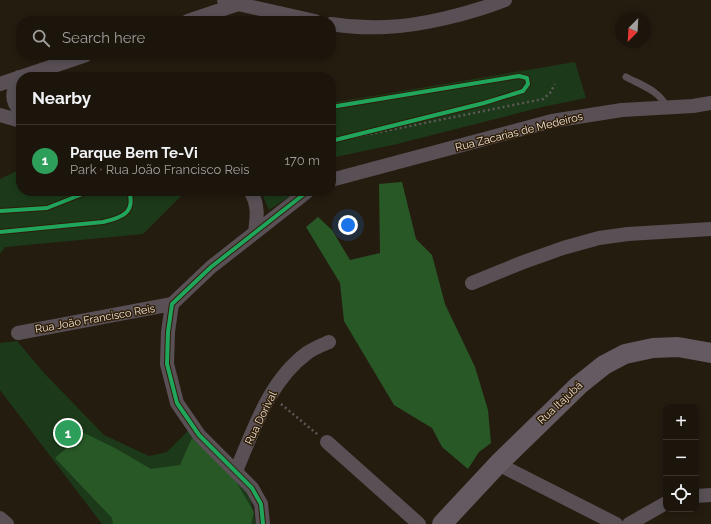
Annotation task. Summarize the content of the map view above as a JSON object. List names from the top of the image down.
{
  "streets": {
    "street": [
      "Rua Zacarias de Medeiros",
      "Rua João Francisco Reis",
      "Rua Itajubá",
      "Rua Dorival"
    ]
  },
  "north": "bottom left",
  "page": {
    "search": "Search here",
    "heading": "Nearby",
    "list": [
      {
        "mark": "1",
        "name": "Parque Bem Te-Vi",
        "note": "Park · Rua João Francisco Reis",
        "value": "170 m"
      }
    ],
    "map_buttons": ["+", "−"],
    "pins": "1"
  }
}
